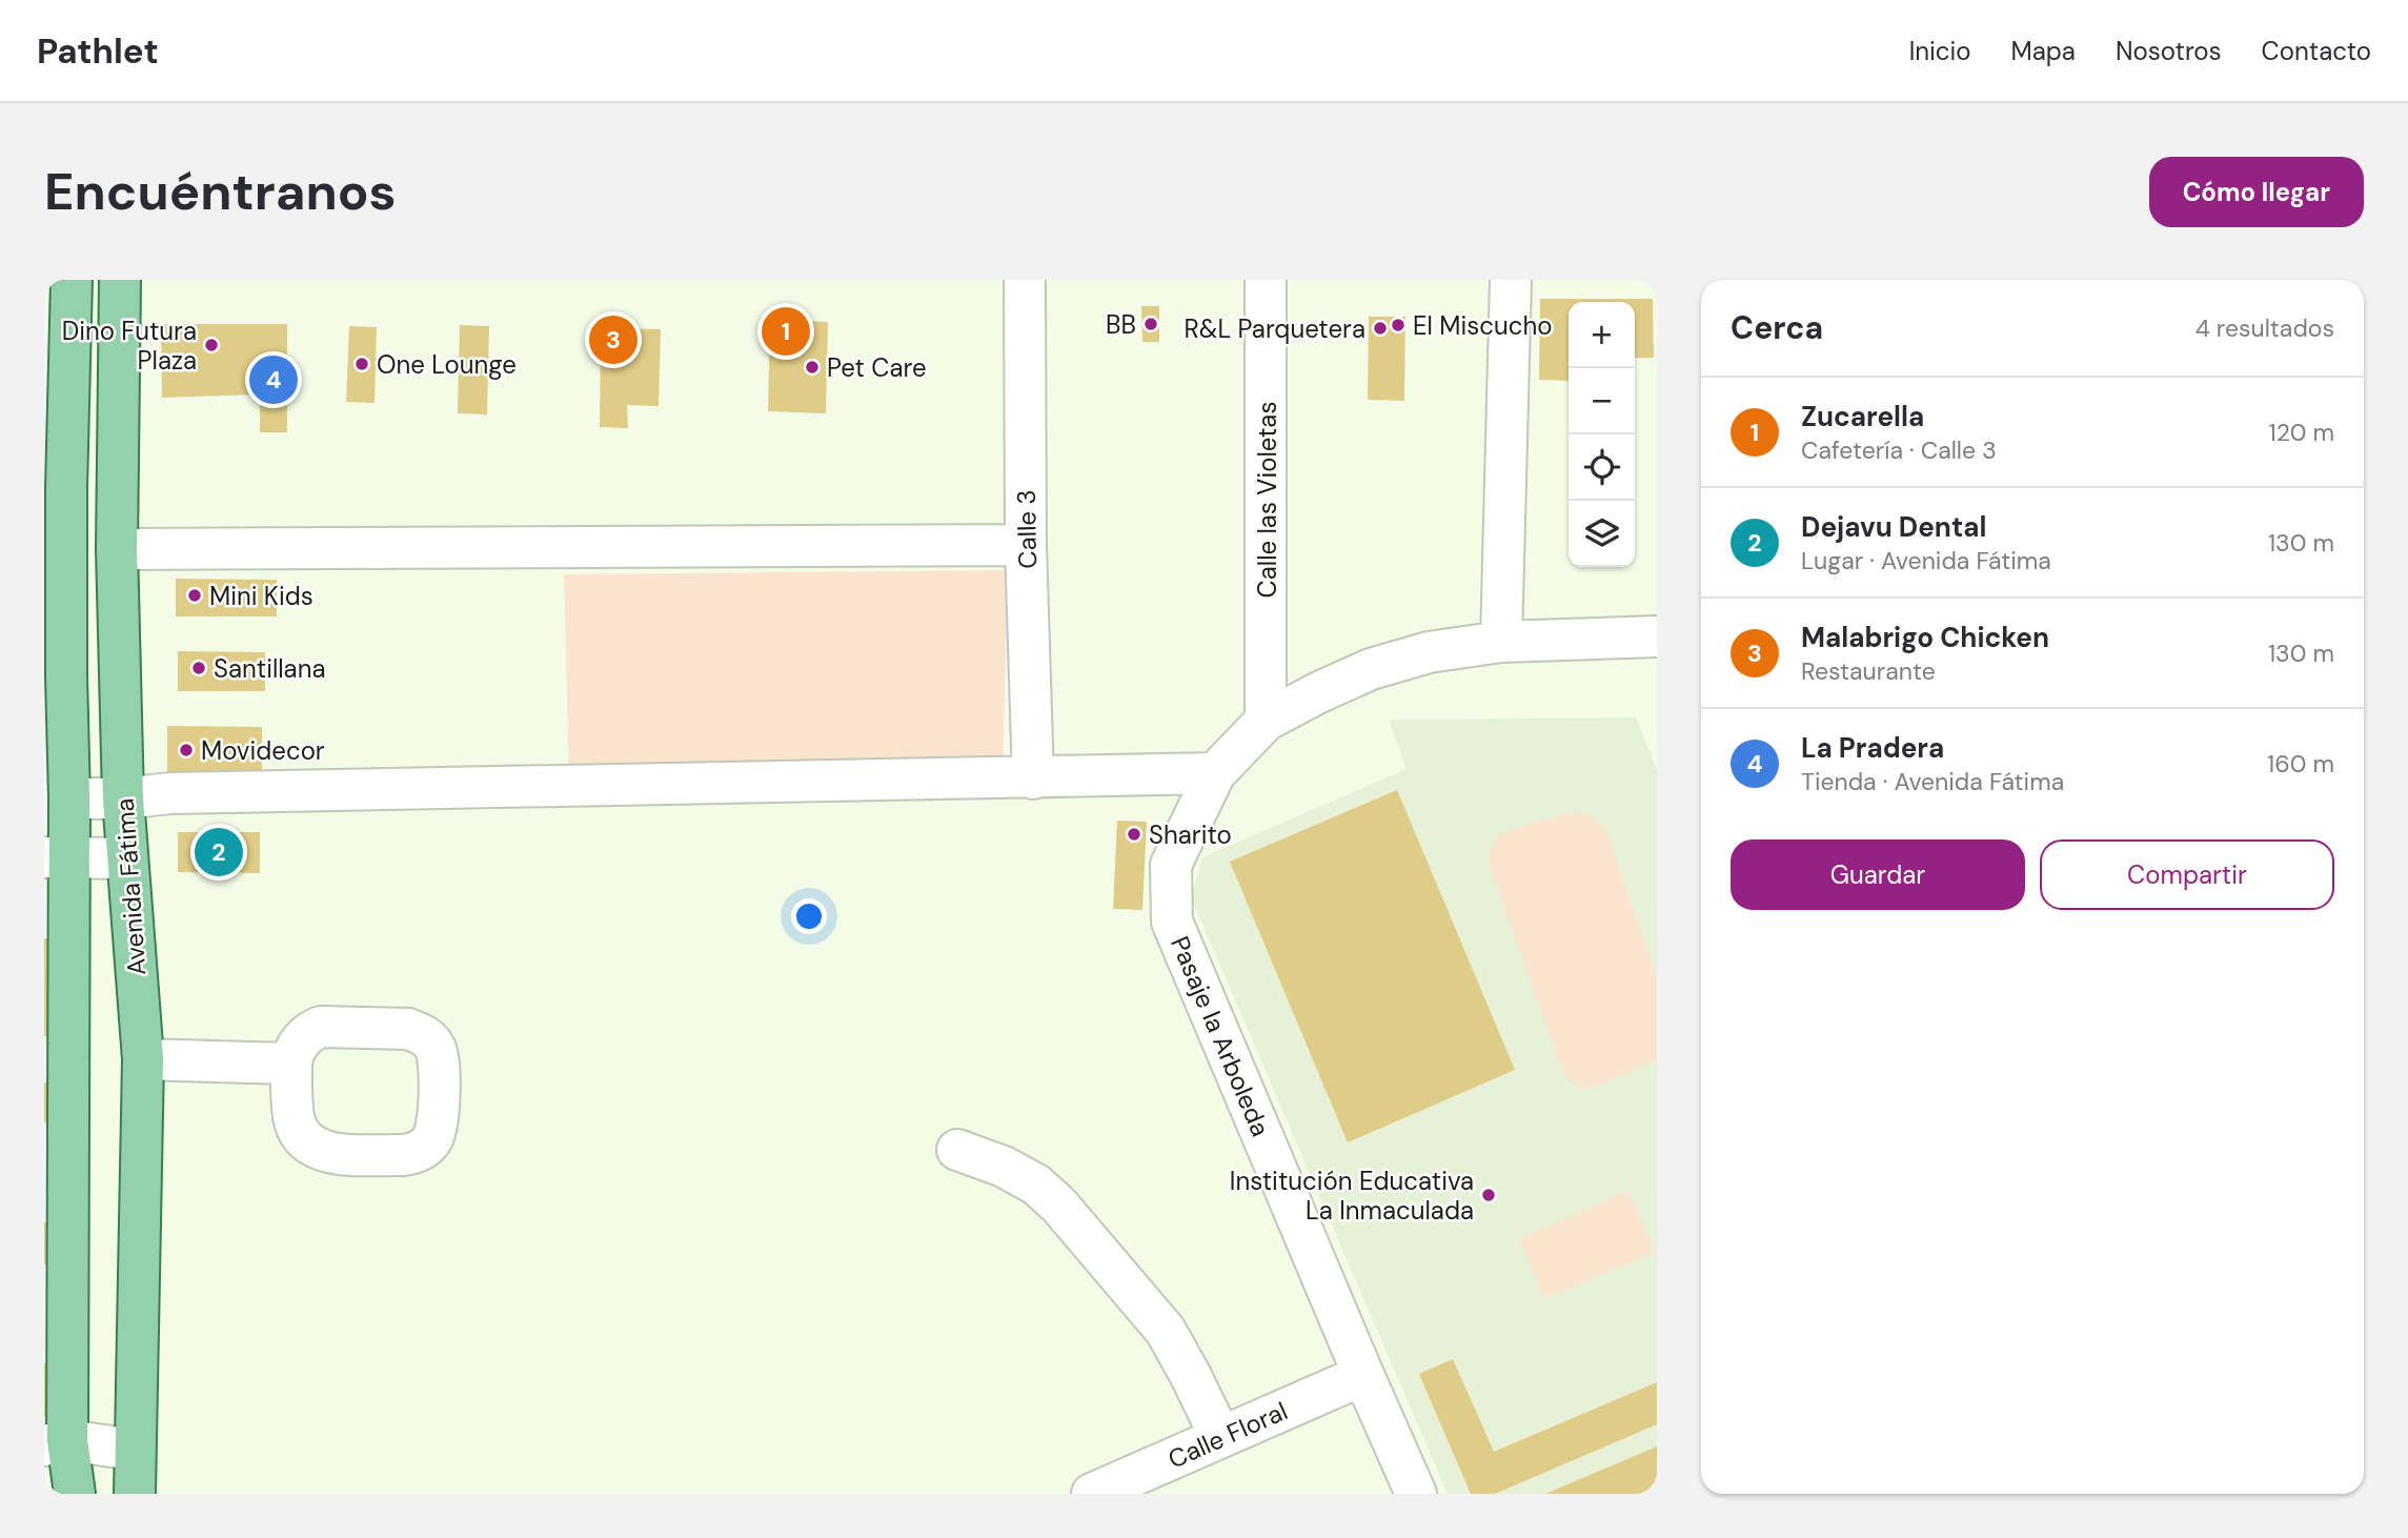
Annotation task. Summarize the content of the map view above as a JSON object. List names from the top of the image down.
{
  "streets": {
    "main road": ["Avenida Fátima"],
    "street": [
      "Calle las Violetas",
      "Calle 3",
      "Pasaje la Arboleda",
      "Calle Floral"
    ]
  },
  "crossings": [
    ["Calle las Violetas", "Pasaje la Arboleda"],
    ["Pasaje la Arboleda", "Calle Floral"]
  ],
  "places": [
    "BB",
    "El Miscucho",
    "R&L Parquetera",
    "Dino Futura Plaza",
    "One Lounge",
    "Pet Care",
    "Mini Kids",
    "Santillana",
    "Movidecor",
    "Sharito",
    "Institución Educativa La Inmaculada"
  ],
  "page": {
    "header": "Pathlet",
    "nav": [
      "Inicio",
      "Mapa",
      "Nosotros",
      "Contacto"
    ],
    "buttons": [
      "Cómo llegar",
      ["Guardar", "Compartir"]
    ],
    "title": "Encuéntranos",
    "heading": ["Cerca", "4 resultados"],
    "map_buttons": ["+", "−"],
    "pins": [
      "1",
      "3",
      "4",
      "2"
    ],
    "list": [
      {
        "mark": "1",
        "name": "Zucarella",
        "note": "Cafetería · Calle 3",
        "value": "120 m"
      },
      {
        "mark": "2",
        "name": "Dejavu Dental",
        "note": "Lugar · Avenida Fátima",
        "value": "130 m"
      },
      {
        "mark": "3",
        "name": "Malabrigo Chicken",
        "note": "Restaurante",
        "value": "130 m"
      },
      {
        "mark": "4",
        "name": "La Pradera",
        "note": "Tienda · Avenida Fátima",
        "value": "160 m"
      }
    ]
  }
}
